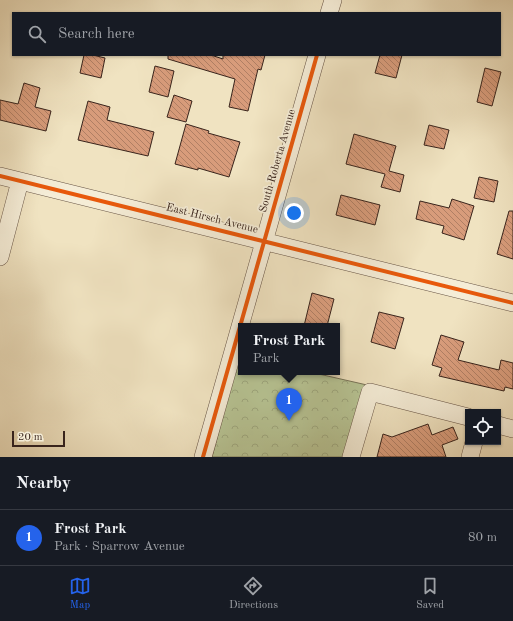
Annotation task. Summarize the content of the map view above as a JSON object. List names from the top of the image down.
{
  "streets": {
    "street": ["South Roberta Avenue", "East Hirsch Avenue"]
  },
  "crossings": [
    ["South Roberta Avenue", "East Hirsch Avenue"]
  ],
  "scale_bar": "20 m",
  "page": {
    "search": "Search here",
    "popup": ["Frost Park", "Park"],
    "pins": "1",
    "scale": "20 m",
    "heading": "Nearby",
    "list": [
      {
        "mark": "1",
        "name": "Frost Park",
        "note": "Park · Sparrow Avenue",
        "value": "80 m"
      }
    ],
    "nav": ["Map", "Directions", "Saved"]
  }
}
